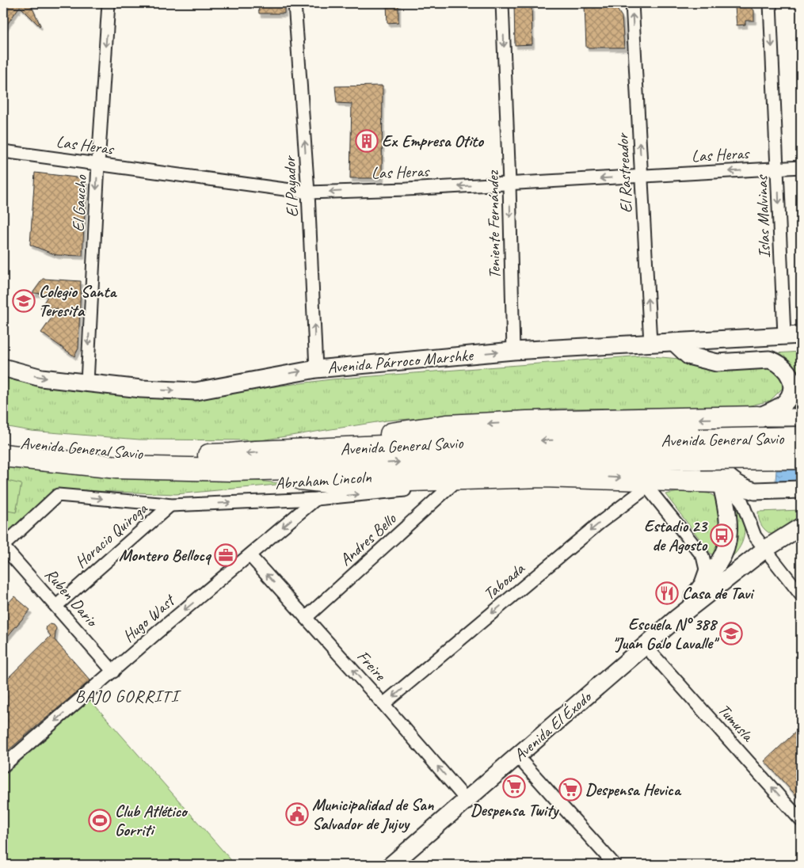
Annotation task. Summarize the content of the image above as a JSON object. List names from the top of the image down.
{
  "streets": {
    "highway": ["Avenida General Savio"],
    "main road": ["Avenida Párroco Marshke", "Avenida El Éxodo"],
    "street": [
      "Las Heras",
      "El Rastreador",
      "El Payador",
      "El Gaucho",
      "Islas Malvinas",
      "Teniente Fernández",
      "Abraham Lincoln",
      "Horacio Quiroga",
      "Andres Bello",
      "Taboada",
      "Ruben Dario",
      "Hugo Wast",
      "Freire",
      "Tumusla"
    ]
  },
  "crossings": [
    ["Las Heras", "El Rastreador"],
    ["Las Heras", "El Payador"],
    ["Las Heras", "El Gaucho"],
    ["Las Heras", "Islas Malvinas"],
    ["Las Heras", "Teniente Fernández"],
    ["El Rastreador", "Avenida Párroco Marshke"],
    ["El Payador", "Avenida Párroco Marshke"],
    ["El Gaucho", "Avenida Párroco Marshke"],
    ["Islas Malvinas", "Avenida Párroco Marshke"],
    ["Teniente Fernández", "Avenida Párroco Marshke"],
    ["Avenida Párroco Marshke", "Avenida El Éxodo"],
    ["Avenida General Savio", "Abraham Lincoln"],
    ["Abraham Lincoln", "Horacio Quiroga"],
    ["Abraham Lincoln", "Andres Bello"],
    ["Abraham Lincoln", "Ruben Dario"],
    ["Abraham Lincoln", "Hugo Wast"],
    ["Horacio Quiroga", "Ruben Dario"],
    ["Andres Bello", "Freire"],
    ["Taboada", "Freire"],
    ["Ruben Dario", "Hugo Wast"],
    ["Hugo Wast", "Freire"],
    ["Freire", "Avenida El Éxodo"],
    ["Tumusla", "Avenida El Éxodo"]
  ],
  "one_way": [
    "Las Heras",
    "El Rastreador",
    "El Payador",
    "El Gaucho",
    "Islas Malvinas",
    "Teniente Fernández",
    "Avenida Párroco Marshke",
    "Abraham Lincoln",
    "Taboada",
    "Hugo Wast",
    "Freire",
    "Tumusla"
  ],
  "districts": ["BAJO GORRITI"],
  "places": {
    "building": ["Ex Empresa Otito"],
    "school or university": ["Colegio Santa Teresita", "Escuela N° 388 \"Juan Galo Lavalle\""],
    "bus stop": ["Estadio 23 de Agosto"],
    "office": ["Montero Bellocq"],
    "restaurant": ["Casa de Tavi"],
    "supermarket": ["Despensa Twity", "Despensa Hevica"],
    "public building": ["Municipalidad de San Salvador de Jujuy"],
    "sports": ["Club Atlético Gorriti"]
  }
}
